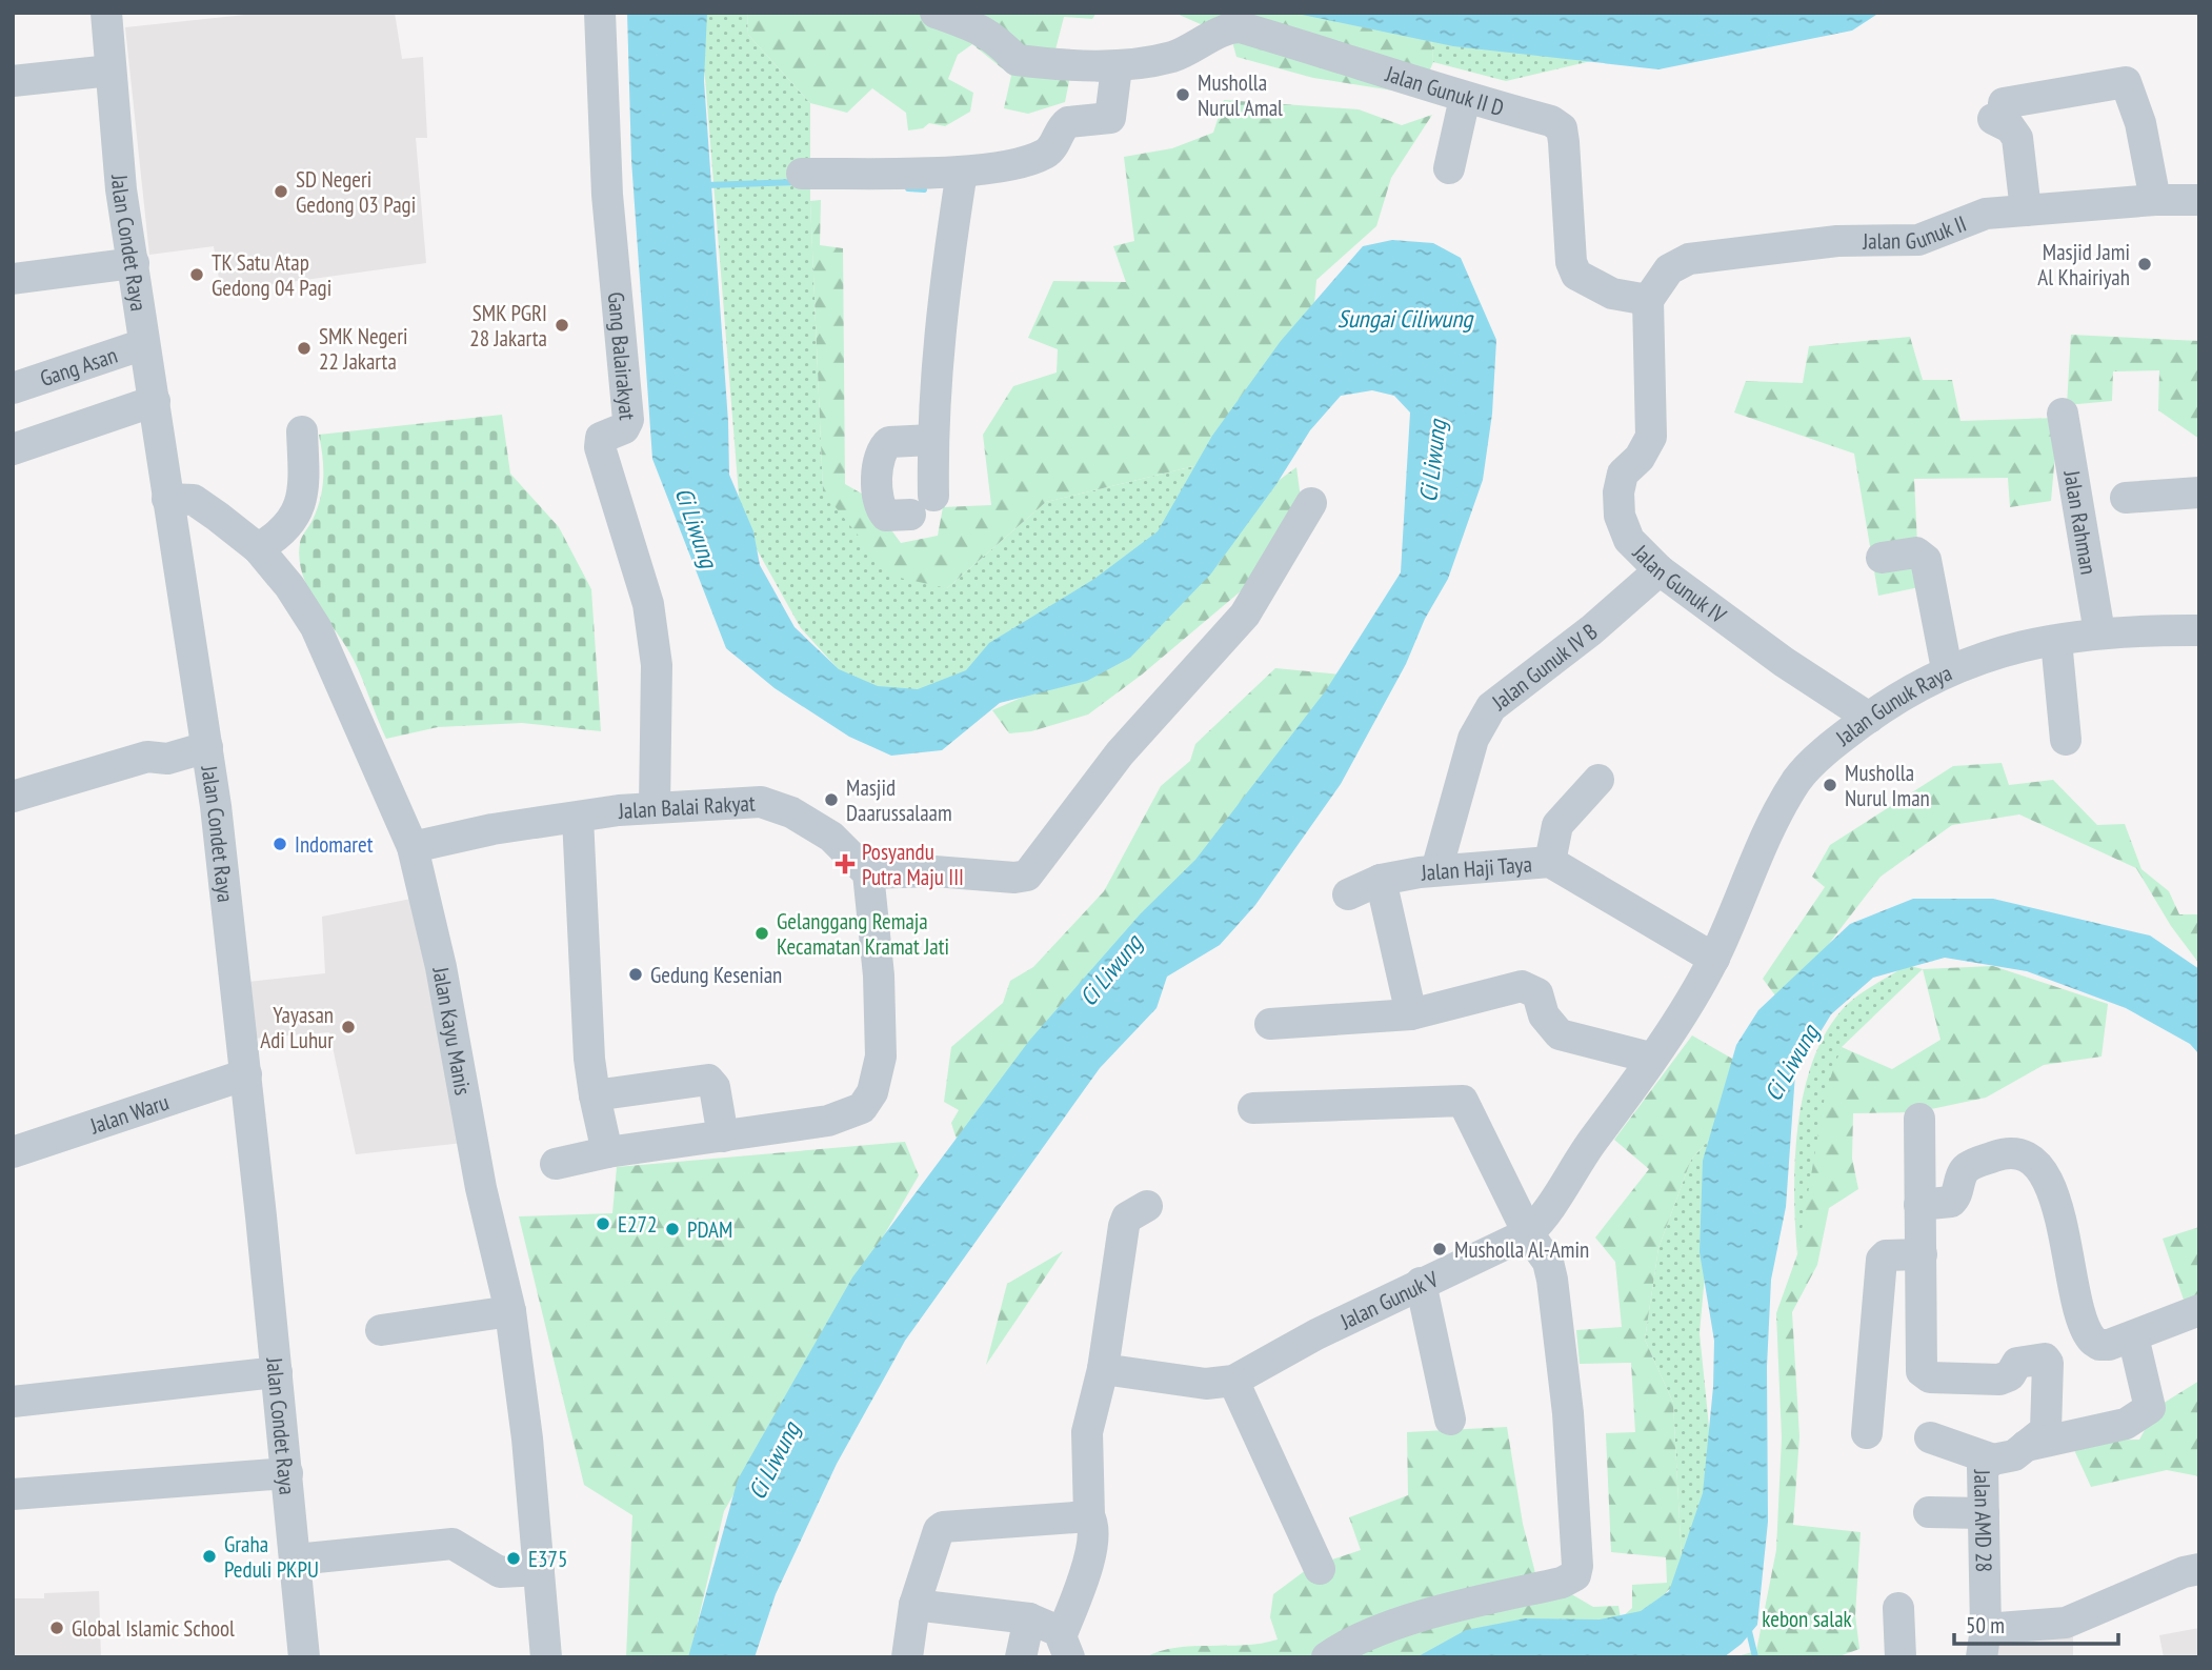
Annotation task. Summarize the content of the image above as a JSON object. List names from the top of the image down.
{
  "streets": {
    "street": [
      "Jalan Gunuk II D",
      "Jalan Gunuk II",
      "Jalan Condet Raya",
      "Gang Balairakyat",
      "Gang Asan",
      "Jalan Rahman",
      "Jalan Gunuk IV",
      "Jalan Gunuk IV B",
      "Jalan Gunuk Raya",
      "Jalan Balai Rakyat",
      "Jalan Haji Taya",
      "Jalan Kayu Manis",
      "Jalan Waru",
      "Jalan Gunuk V",
      "Jalan AMD 28"
    ]
  },
  "crossings": [
    ["Jalan Gunuk II D", "Jalan Gunuk II"],
    ["Jalan Gunuk II D", "Jalan Gunuk IV"],
    ["Jalan Gunuk II", "Jalan Gunuk IV"],
    ["Jalan Condet Raya", "Gang Asan"],
    ["Jalan Condet Raya", "Jalan Kayu Manis"],
    ["Jalan Condet Raya", "Jalan Waru"],
    ["Gang Balairakyat", "Jalan Balai Rakyat"],
    ["Jalan Rahman", "Jalan Gunuk Raya"],
    ["Jalan Gunuk IV", "Jalan Gunuk IV B"],
    ["Jalan Gunuk IV", "Jalan Gunuk Raya"],
    ["Jalan Gunuk IV B", "Jalan Haji Taya"],
    ["Jalan Gunuk Raya", "Jalan Haji Taya"],
    ["Jalan Gunuk Raya", "Jalan Gunuk V"],
    ["Jalan Balai Rakyat", "Jalan Kayu Manis"],
    ["Jalan Haji Taya", "Jalan Gunuk V"]
  ],
  "water": ["Sungai Ciliwung", "Ci Liwung"],
  "parks": ["kebon salak"],
  "places": {
    "other": [
      "Musholla Nurul Amal",
      "SD Negeri Gedong 03 Pagi",
      "Masjid Jami Al Khairiyah",
      "TK Satu Atap Gedong 04 Pagi",
      "SMK PGRI 28 Jakarta",
      "SMK Negeri 22 Jakarta",
      "Musholla Nurul Iman",
      "Masjid Daarussalaam",
      "Indomaret",
      "Gelanggang Remaja Kecamatan Kramat Jati",
      "Gedung Kesenian",
      "Yayasan Adi Luhur",
      "E272",
      "PDAM",
      "Musholla Al-Amin",
      "Graha Peduli PKPU",
      "E375",
      "Global Islamic School"
    ],
    "health": ["Posyandu Putra Maju III"]
  },
  "scale_bar": "50 m"
}
